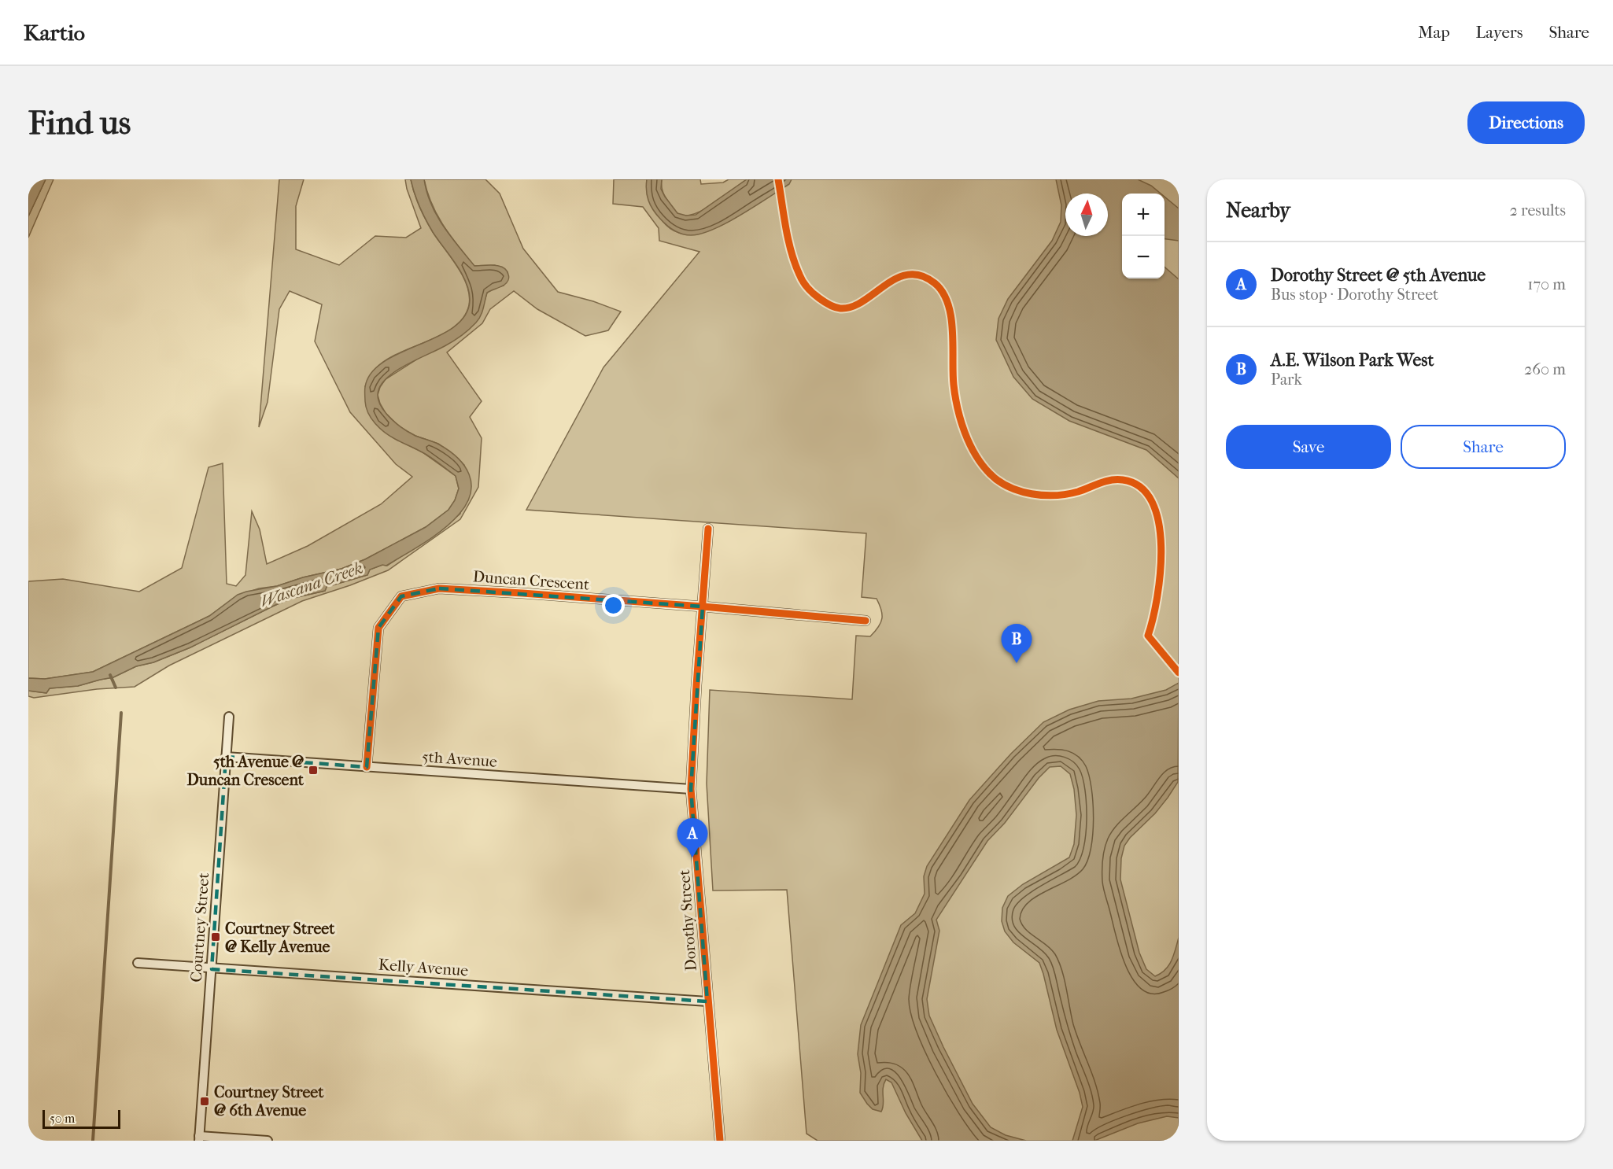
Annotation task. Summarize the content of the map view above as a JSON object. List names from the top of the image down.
{
  "streets": {
    "street": [
      "Duncan Crescent",
      "5th Avenue",
      "Dorothy Street",
      "Courtney Street",
      "Kelly Avenue"
    ]
  },
  "crossings": [
    ["Duncan Crescent", "5th Avenue"],
    ["Duncan Crescent", "Dorothy Street"],
    ["5th Avenue", "Dorothy Street"],
    ["5th Avenue", "Courtney Street"],
    ["Dorothy Street", "Kelly Avenue"],
    ["Courtney Street", "Kelly Avenue"]
  ],
  "water": ["Wascana Creek"],
  "places": {
    "transit": ["5th Avenue @ Duncan Crescent", "Courtney Street @ Kelly Avenue", "Courtney Street @ 6th Avenue"]
  },
  "scale_bar": "50 m",
  "north": "top",
  "page": {
    "header": "Kartio",
    "nav": ["Map", "Layers", "Share"],
    "buttons": [
      "Directions",
      ["Save", "Share"]
    ],
    "title": "Find us",
    "heading": ["Nearby", "2 results"],
    "map_buttons": ["+", "−"],
    "list": [
      {
        "mark": "A",
        "name": "Dorothy Street @ 5th Avenue",
        "note": "Bus stop · Dorothy Street",
        "value": "170 m"
      },
      {
        "mark": "B",
        "name": "A.E. Wilson Park West",
        "note": "Park",
        "value": "260 m"
      }
    ],
    "pins": ["B", "A"],
    "scale": "50 m"
  }
}
